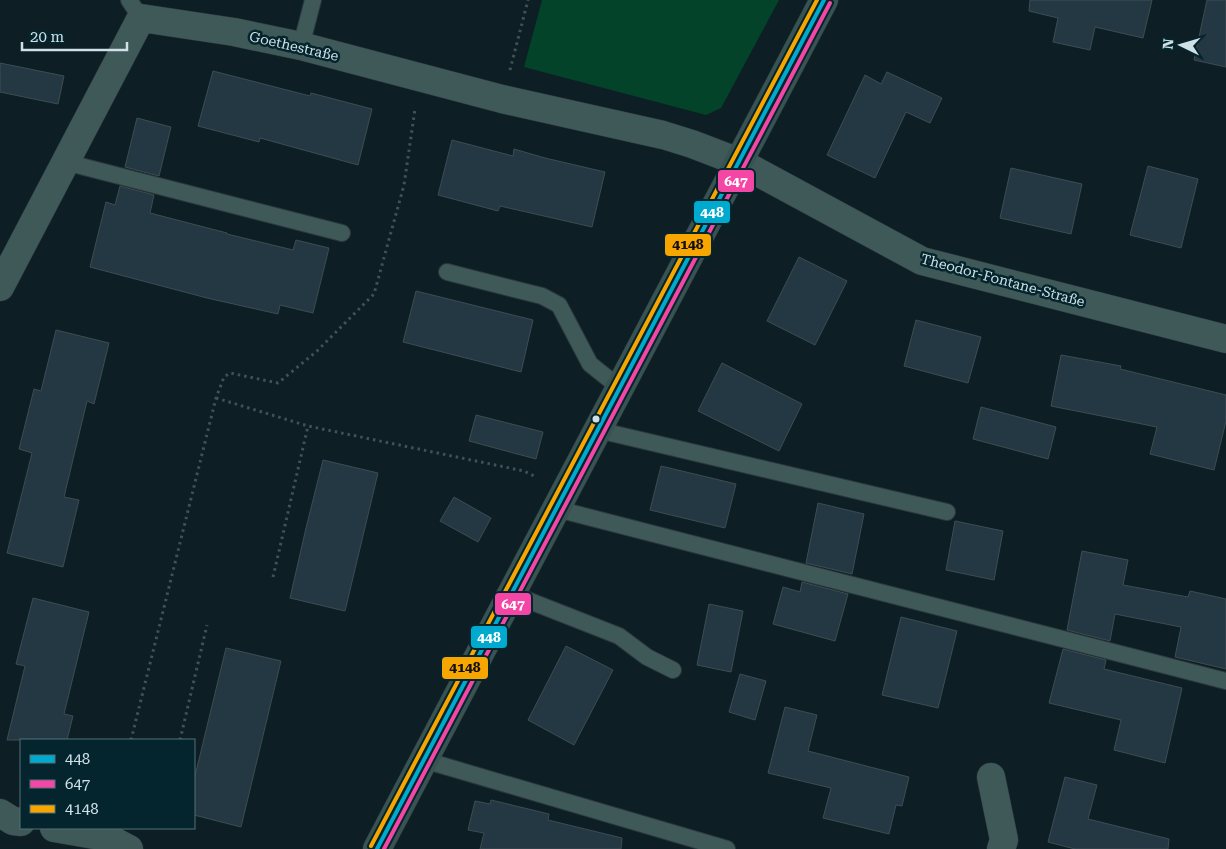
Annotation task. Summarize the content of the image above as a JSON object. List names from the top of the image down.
{
  "streets": {
    "street": ["Goethestraße", "Theodor-Fontane-Straße"]
  },
  "crossings": [
    ["Goethestraße", "Theodor-Fontane-Straße"]
  ],
  "lines": ["transit line 448", "transit line 4148", "transit line 647"],
  "legend": ["448", "647", "4148"],
  "scale_bar": "20 m",
  "north": "left"
}
